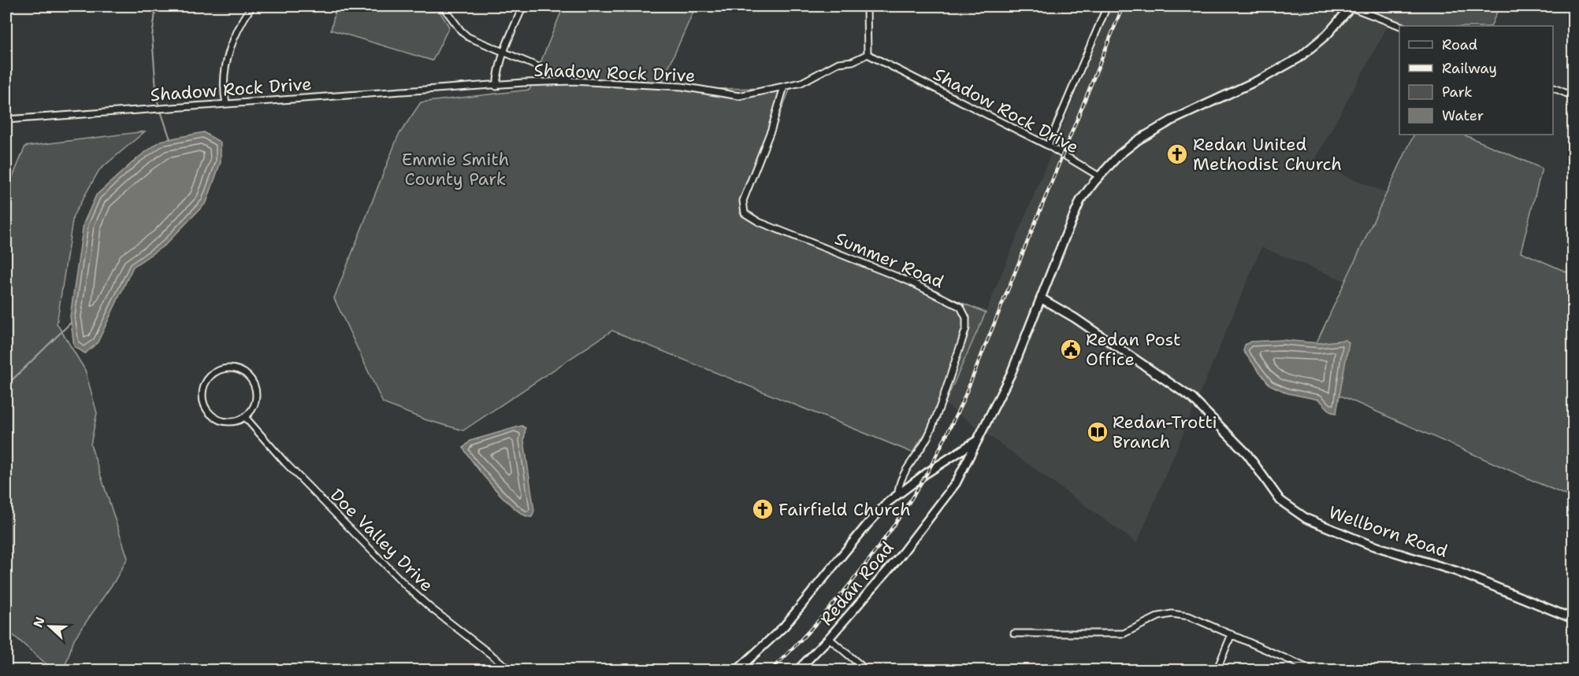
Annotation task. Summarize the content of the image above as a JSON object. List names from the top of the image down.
{
  "streets": {
    "main road": ["Wellborn Road", "Redan Road"],
    "street": ["Shadow Rock Drive", "Summer Road", "Doe Valley Drive"]
  },
  "crossings": [
    ["Shadow Rock Drive", "Summer Road"],
    ["Shadow Rock Drive", "Redan Road"],
    ["Wellborn Road", "Redan Road"]
  ],
  "parks": ["Emmie Smith County Park"],
  "places": {
    "church": ["Redan United Methodist Church", "Fairfield Church"],
    "public building": ["Redan Post Office"],
    "library": ["Redan-Trotti Branch"]
  },
  "legend": [
    "Road",
    "Railway",
    "Park",
    "Water"
  ],
  "north": "left"
}
